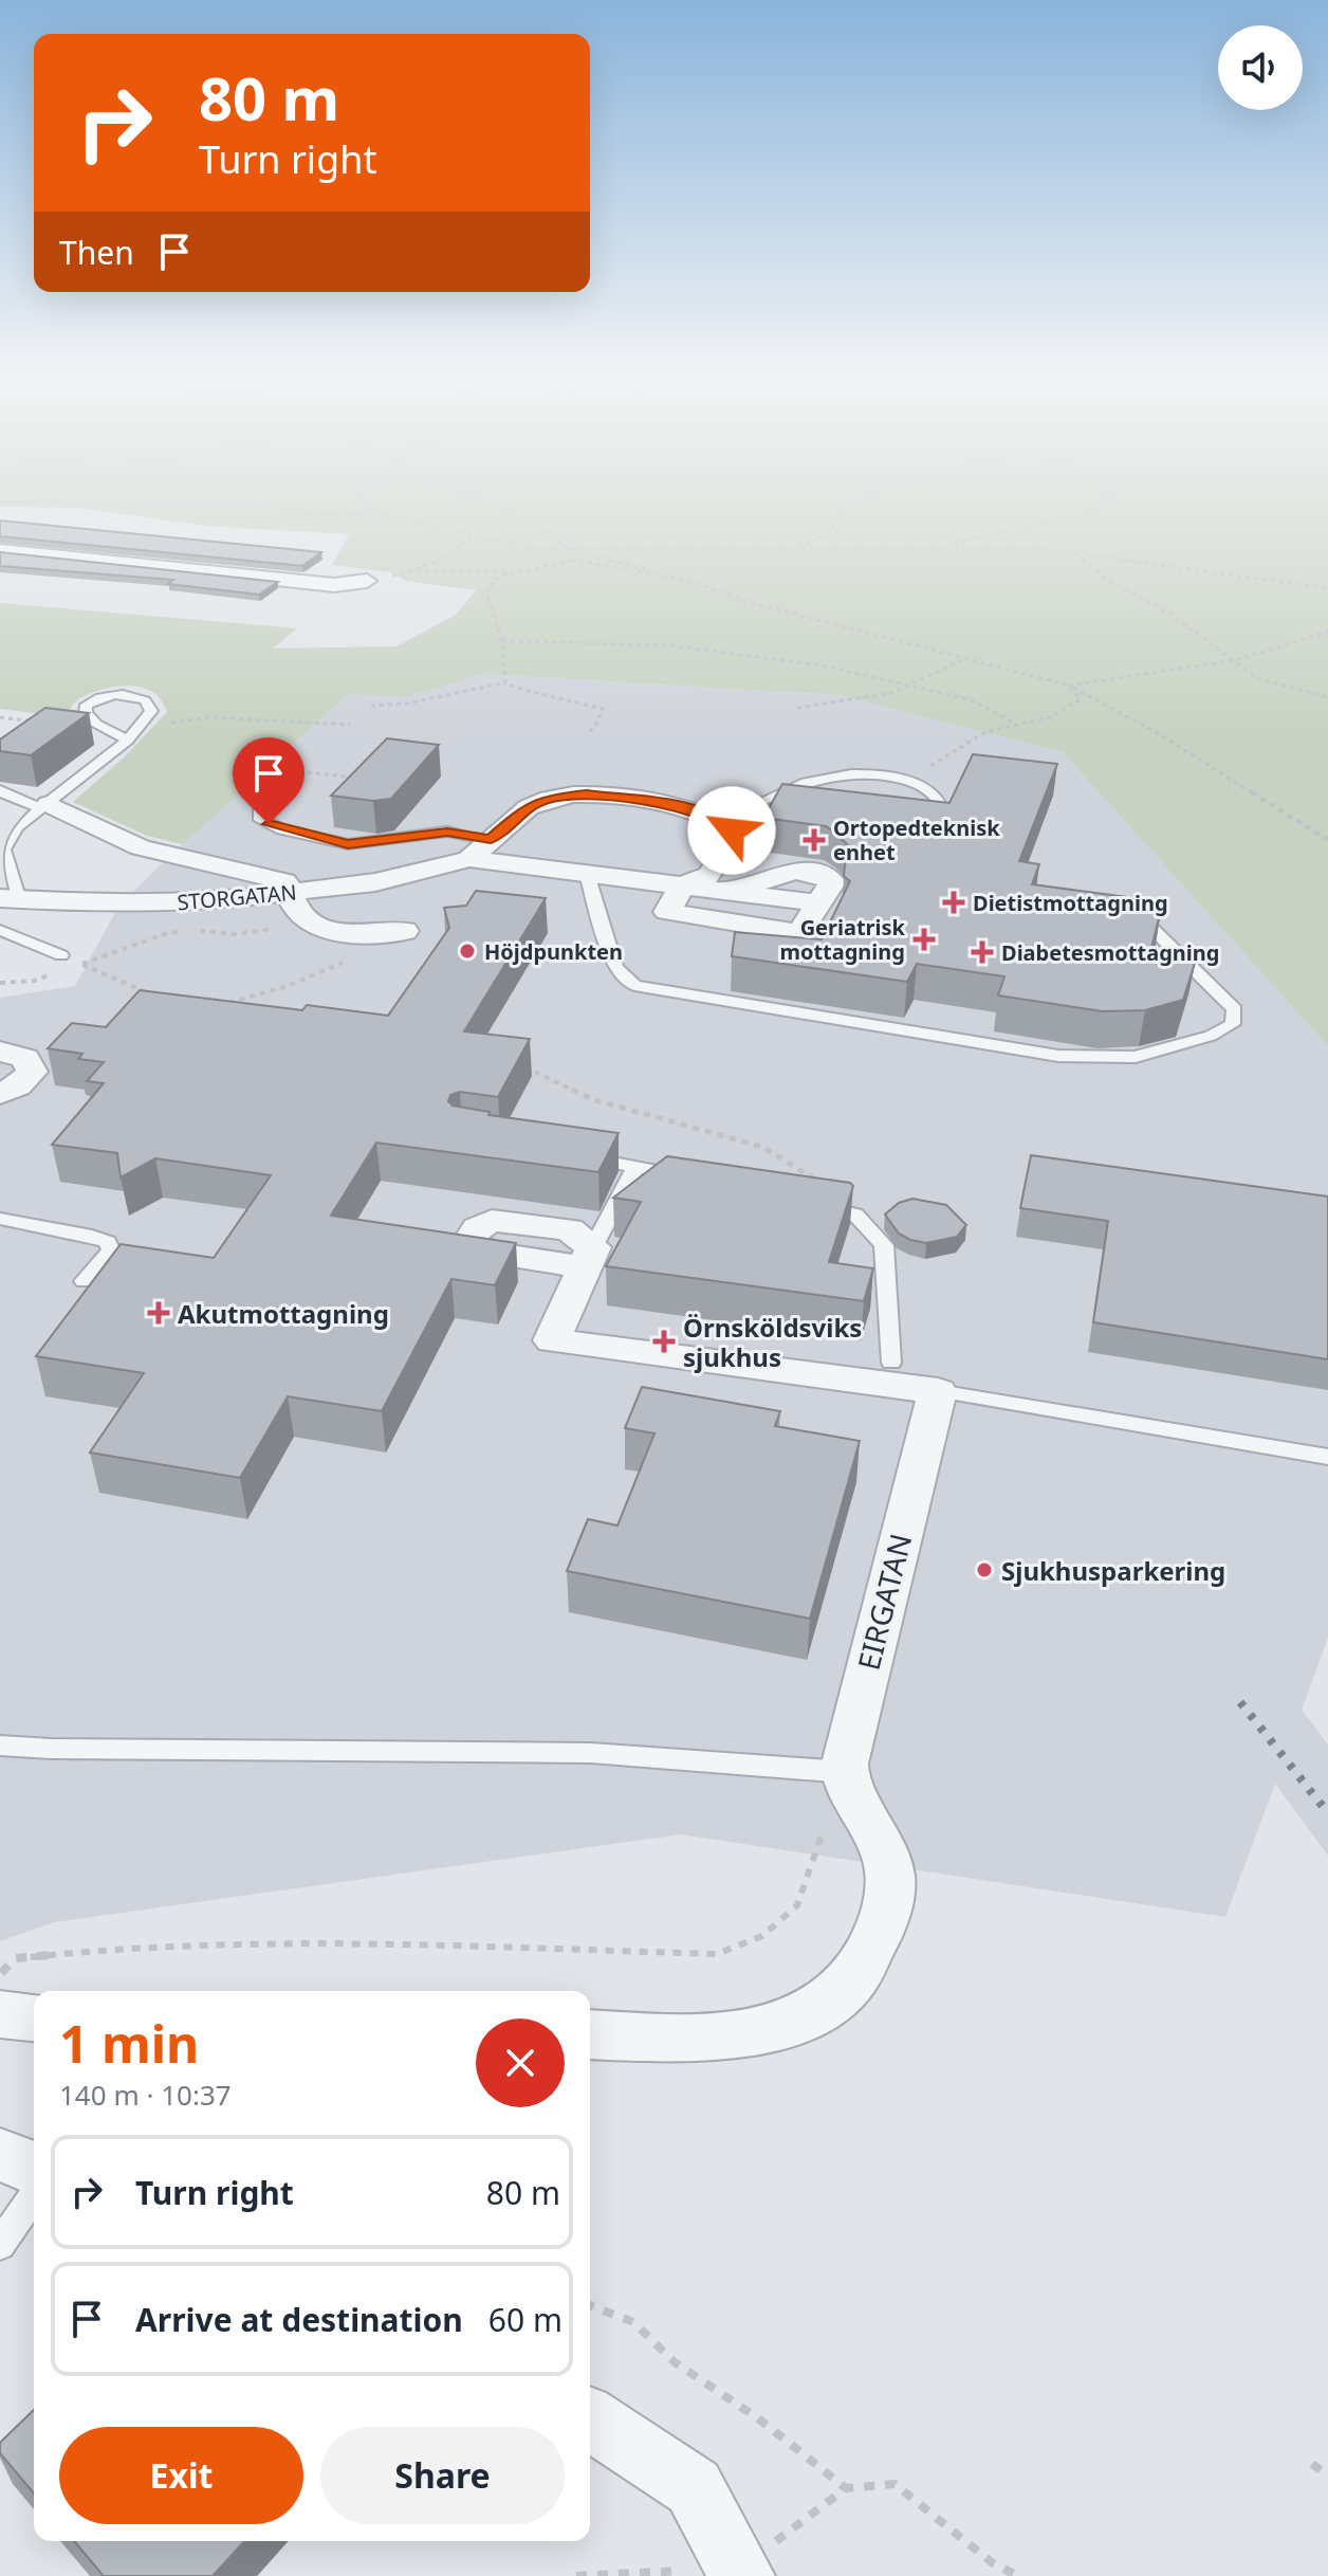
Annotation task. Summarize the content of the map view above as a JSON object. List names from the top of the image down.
{
  "streets": {
    "street": ["STORGATAN", "EIRGATAN"]
  },
  "places": {
    "health": [
      "Ortopedteknisk enhet",
      "Dietistmottagning",
      "Geriatrisk mottagning",
      "Diabetesmottagning",
      "Akutmottagning",
      "Örnsköldsviks sjukhus"
    ],
    "other": ["Höjdpunkten", "Sjukhusparkering"]
  },
  "page": {
    "turn": ["80 m", "Turn right"],
    "then": "Then",
    "heading": ["1 min", "140 m · 10:37"],
    "list": [
      {
        "name": "Turn right",
        "value": "80 m"
      },
      {
        "name": "Arrive at destination",
        "value": "60 m"
      }
    ],
    "buttons": ["Exit", "Share"]
  }
}
